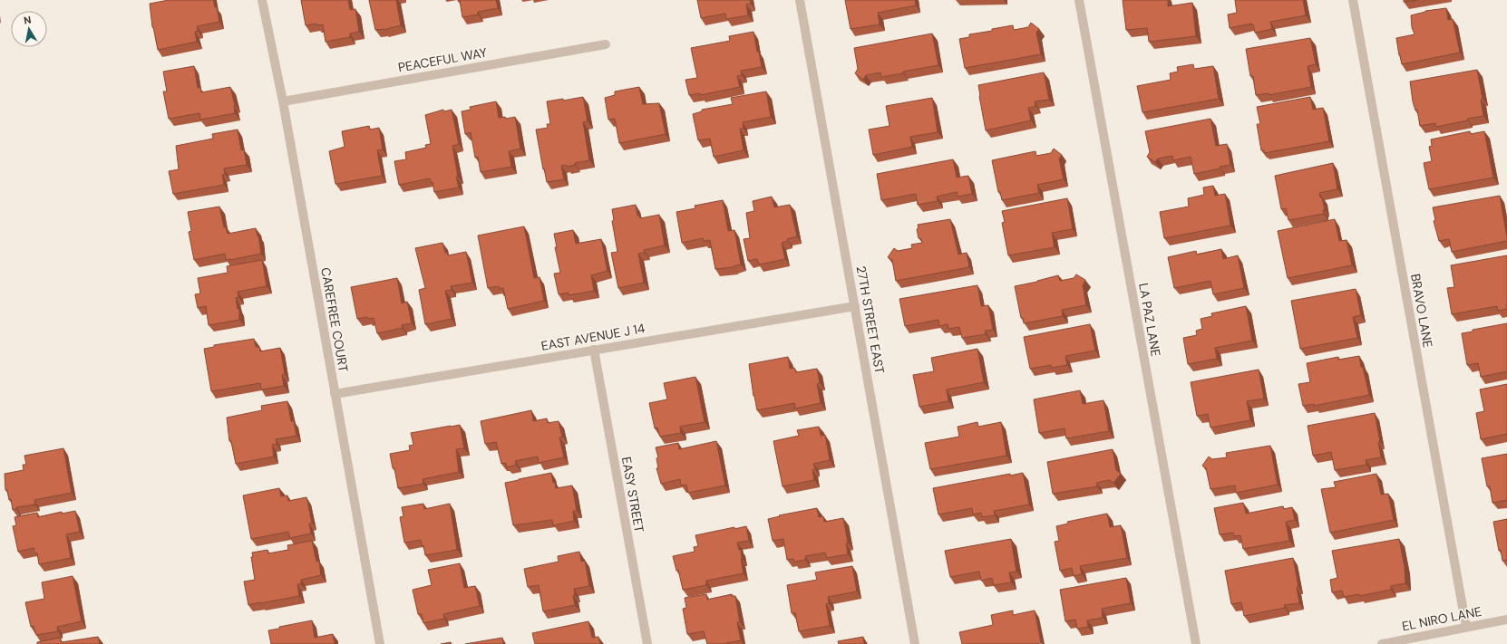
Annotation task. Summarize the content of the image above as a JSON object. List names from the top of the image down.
{
  "streets": {
    "street": [
      "PEACEFUL WAY",
      "BRAVO LANE",
      "CAREFREE COURT",
      "27TH STREET EAST",
      "LA PAZ LANE",
      "EAST AVENUE J 14",
      "EASY STREET",
      "EL NIRO LANE"
    ]
  },
  "crossings": [
    ["PEACEFUL WAY", "CAREFREE COURT"],
    ["BRAVO LANE", "EL NIRO LANE"],
    ["CAREFREE COURT", "EAST AVENUE J 14"],
    ["27TH STREET EAST", "EAST AVENUE J 14"],
    ["EAST AVENUE J 14", "EASY STREET"]
  ],
  "north": "top"
}
